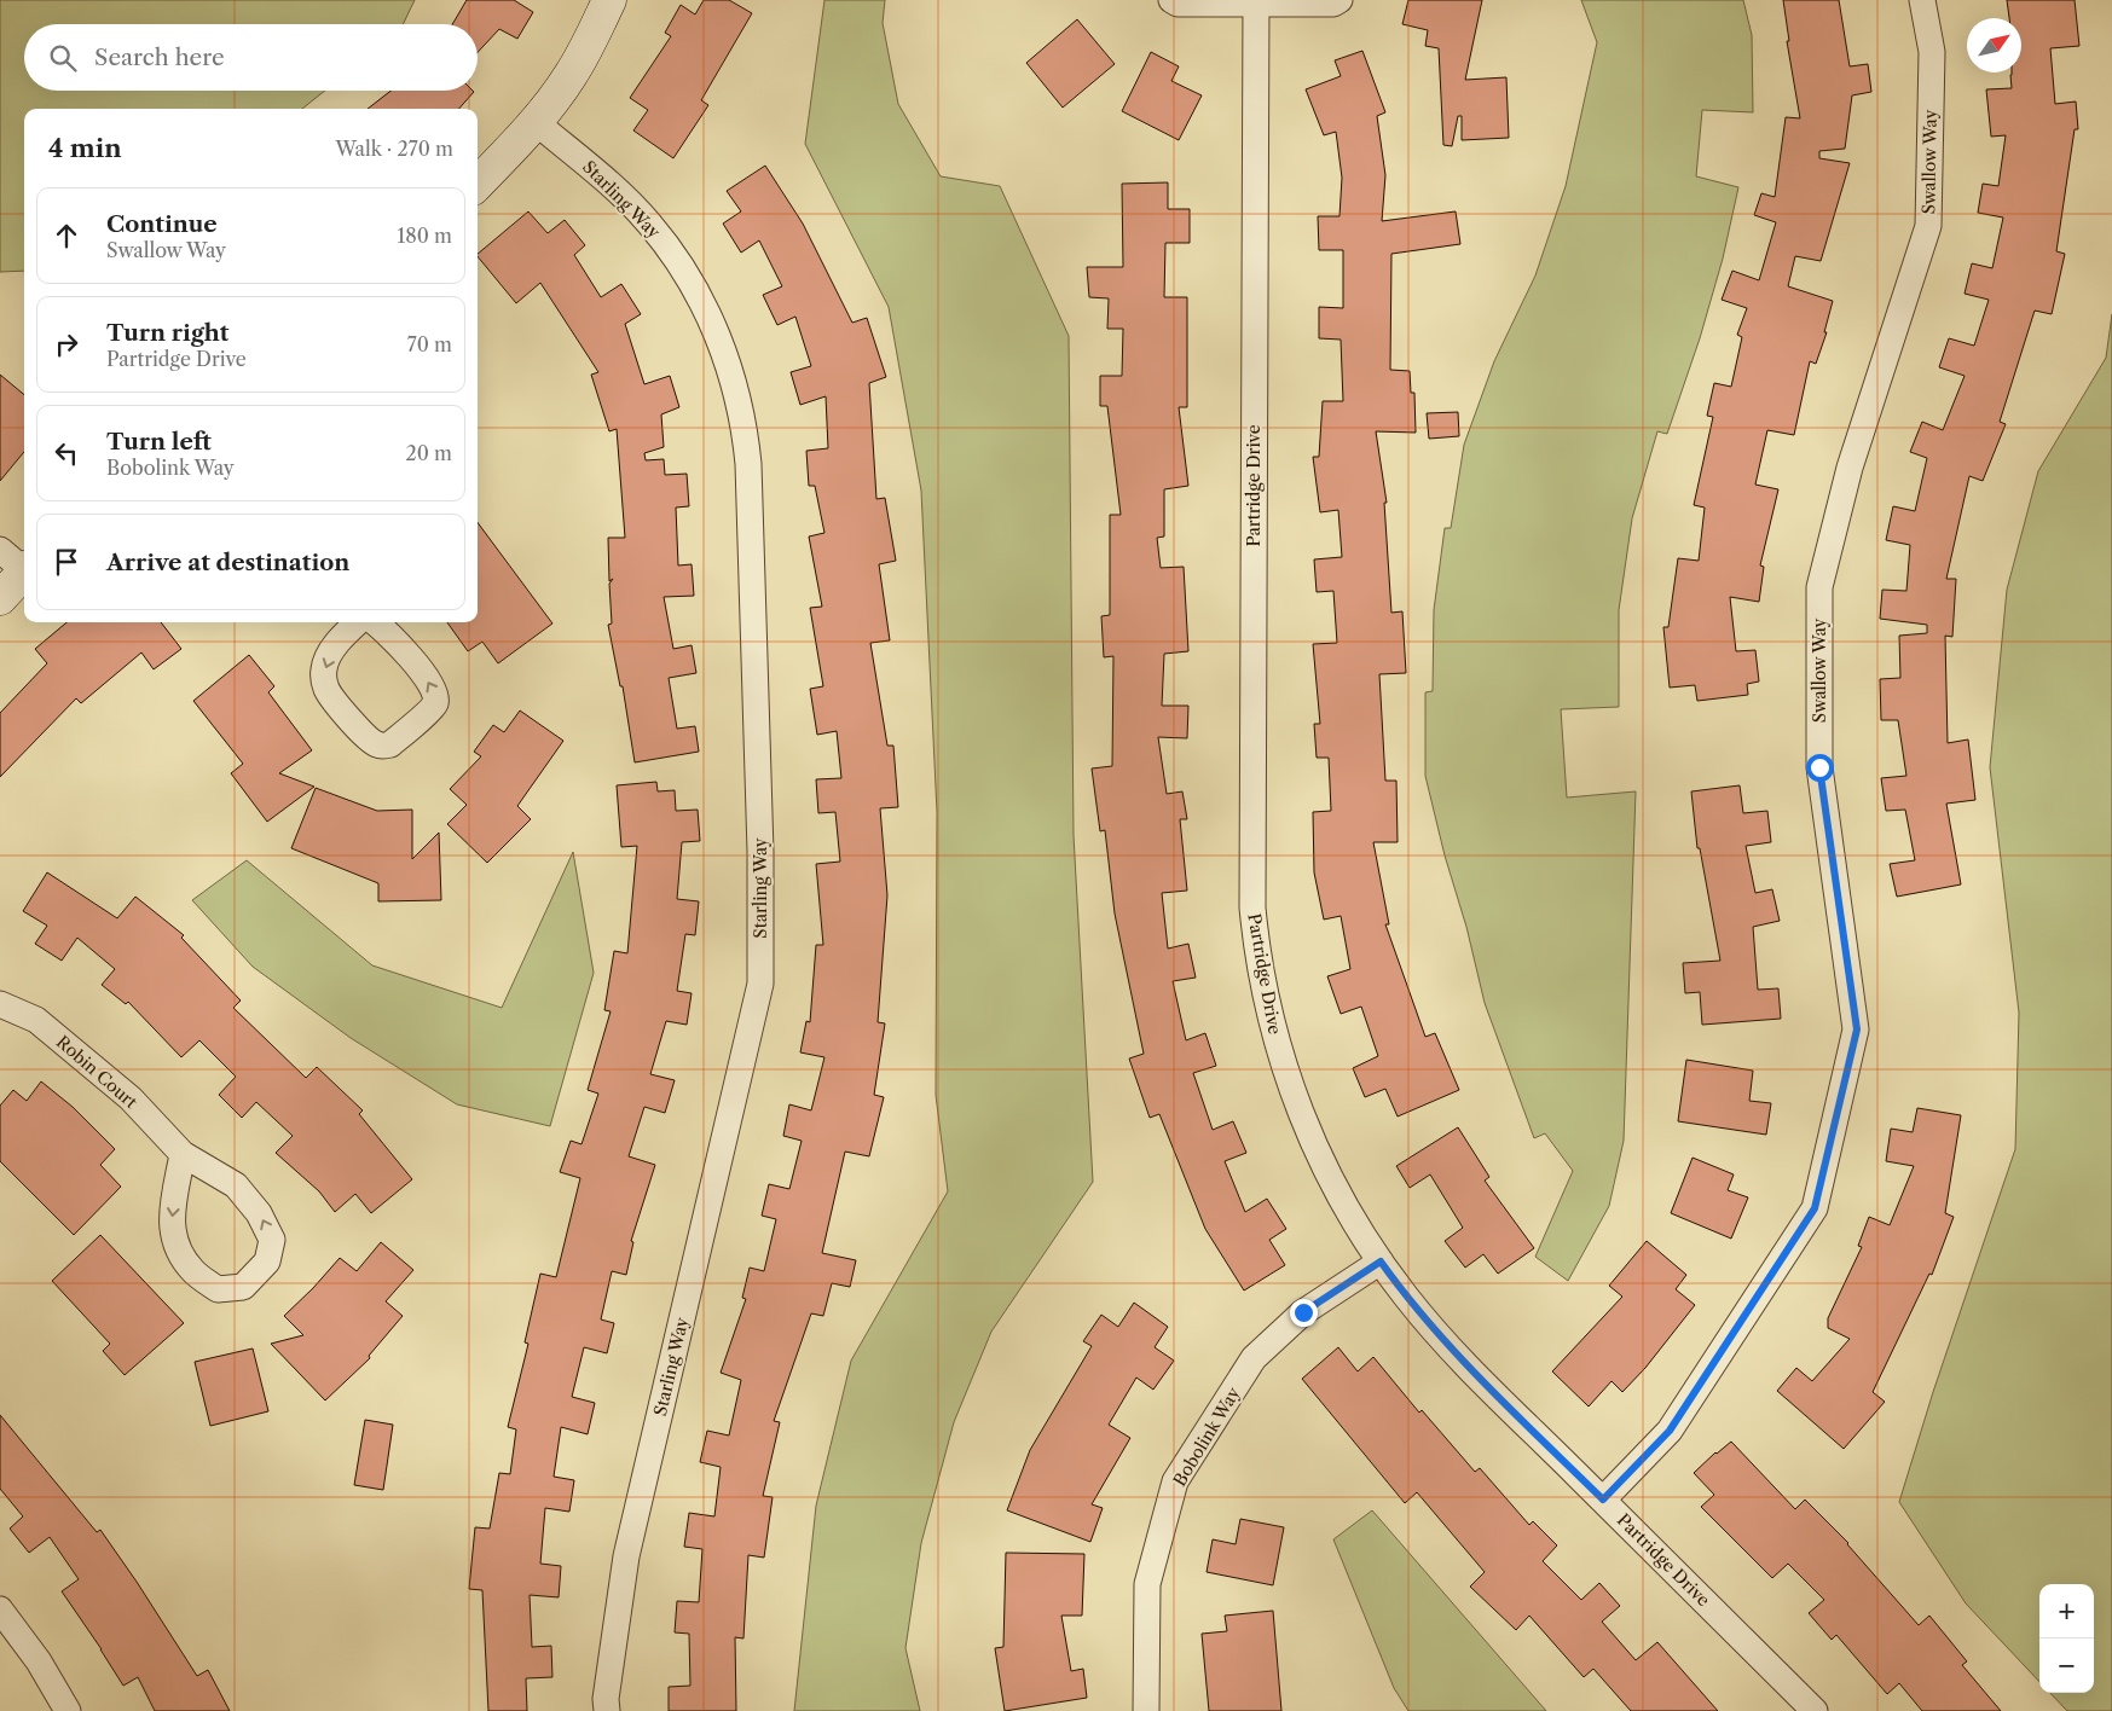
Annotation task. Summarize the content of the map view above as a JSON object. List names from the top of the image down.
{
  "streets": {
    "street": [
      "Swallow Way",
      "Starling Way",
      "Partridge Drive",
      "Robin Court",
      "Bobolink Way"
    ]
  },
  "crossings": [
    ["Swallow Way", "Partridge Drive"],
    ["Partridge Drive", "Bobolink Way"]
  ],
  "north": "top right",
  "page": {
    "search": "Search here",
    "heading": ["4 min", "Walk · 270 m"],
    "list": [
      ["Continue", "Swallow Way", "180 m"],
      ["Turn right", "Partridge Drive", "70 m"],
      ["Turn left", "Bobolink Way", "20 m"],
      "Arrive at destination"
    ],
    "map_buttons": ["+", "−"]
  }
}
